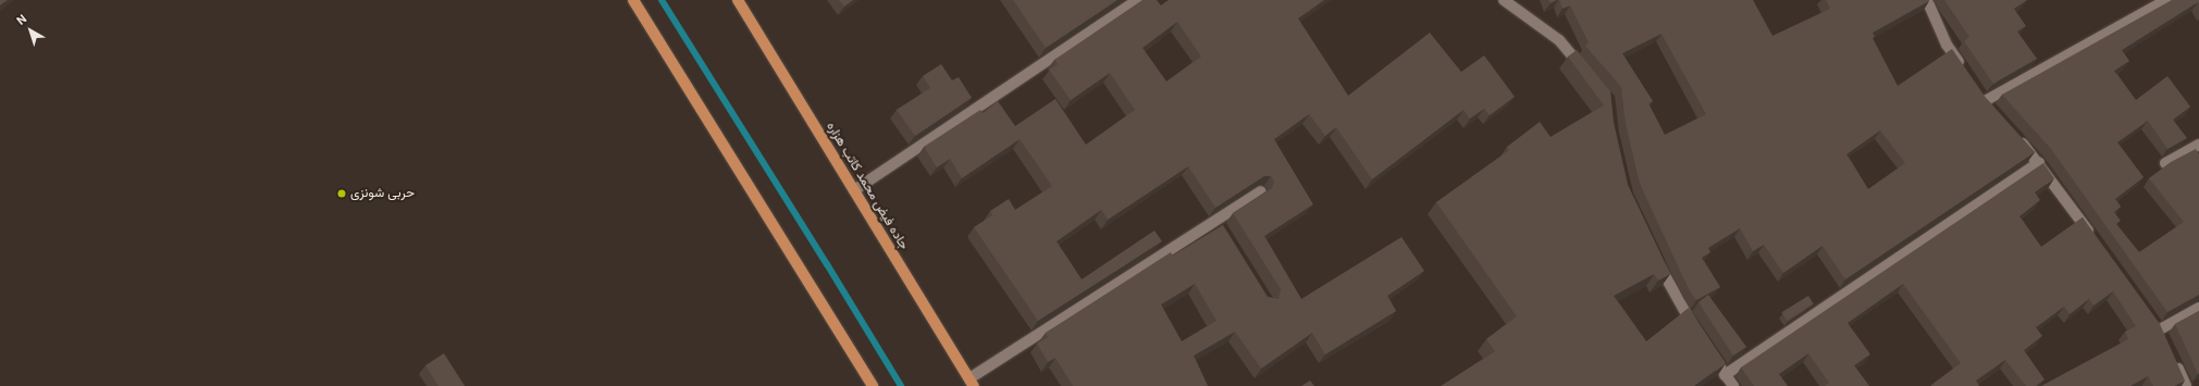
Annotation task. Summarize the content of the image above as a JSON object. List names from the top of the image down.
{
  "streets": {
    "main road": ["جاده فیض محمد کاتب هزاره"]
  },
  "places": ["حربی شونزی"],
  "north": "top left"
}
